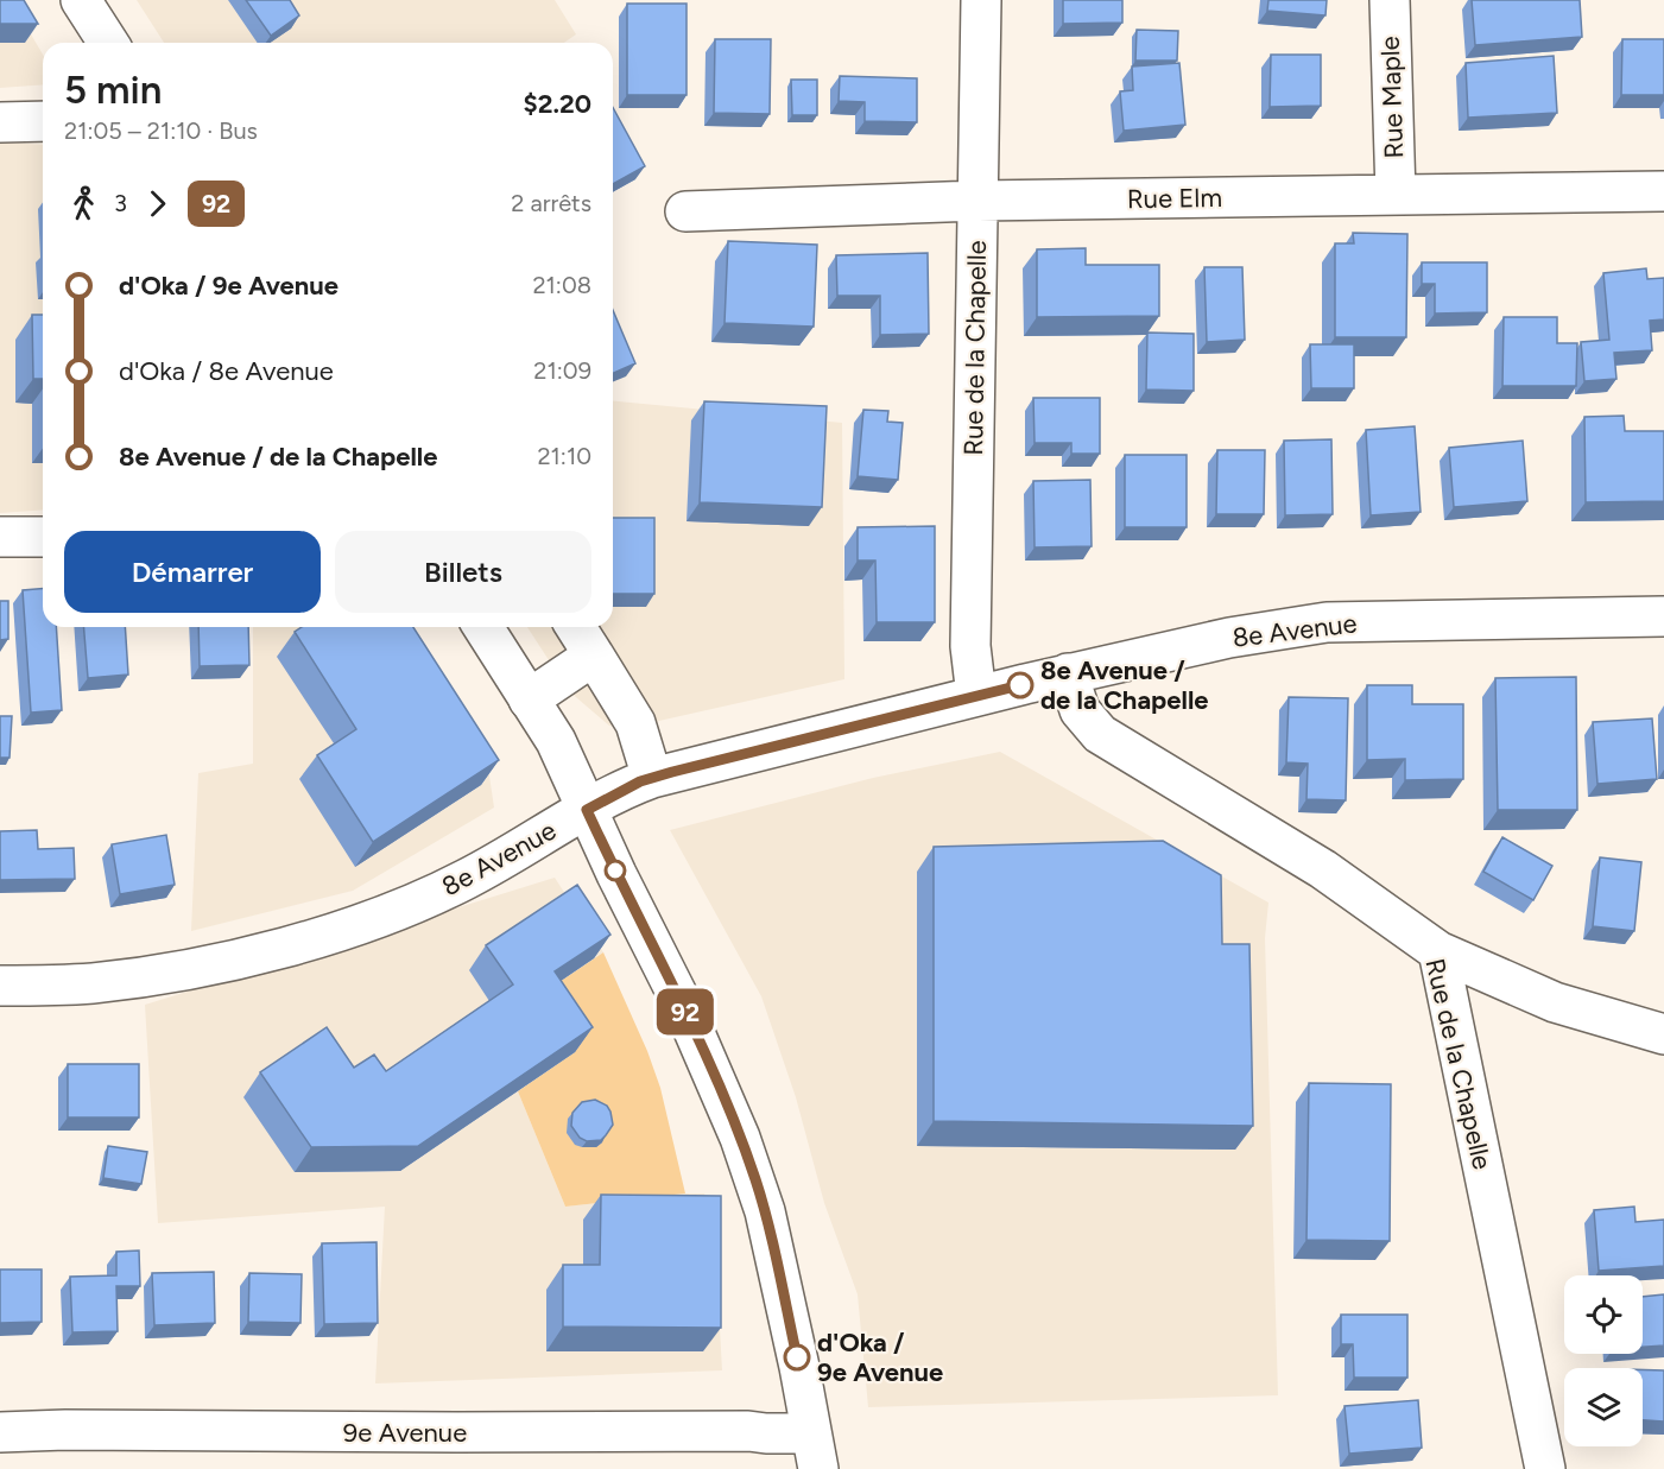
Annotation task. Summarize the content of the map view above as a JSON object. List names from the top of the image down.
{
  "streets": {
    "street": [
      "Rue Maple",
      "Rue Elm",
      "Rue de la Chapelle",
      "8e Avenue",
      "9e Avenue"
    ]
  },
  "crossings": [
    ["Rue Maple", "Rue Elm"],
    ["Rue Elm", "Rue de la Chapelle"],
    ["Rue de la Chapelle", "8e Avenue"]
  ],
  "places": ["8e Avenue / de la Chapelle", "d'Oka / 9e Avenue"],
  "lines": ["bus line 92"],
  "page": {
    "on_map": "92",
    "heading": ["5 min", "21:05 – 21:10 · Bus", "$2.20"],
    "legs": ["3", "92", "2 arrêts"],
    "list": [
      {
        "name": "d'Oka / 9e Avenue",
        "value": "21:08"
      },
      {
        "name": "d'Oka / 8e Avenue",
        "value": "21:09"
      },
      {
        "name": "8e Avenue / de la Chapelle",
        "value": "21:10"
      }
    ],
    "buttons": ["Démarrer", "Billets"]
  }
}
